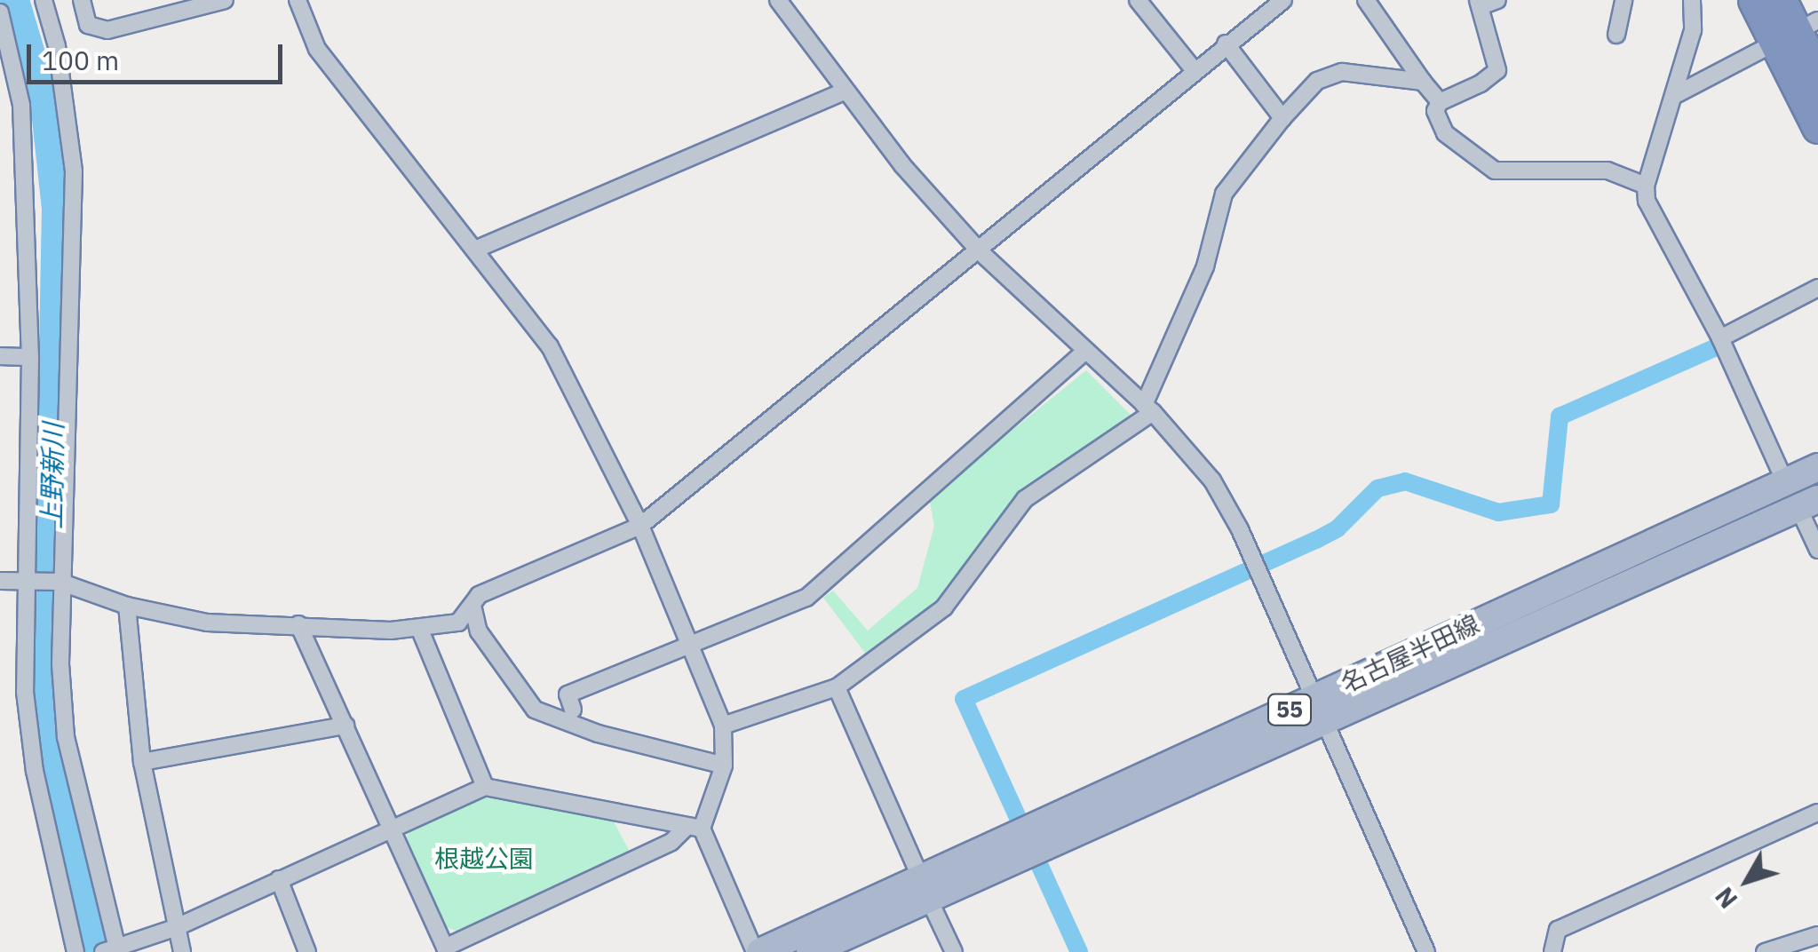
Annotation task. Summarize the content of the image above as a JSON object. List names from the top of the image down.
{
  "streets": {
    "main road": ["名古屋半田線", "55"]
  },
  "water": ["上野新川"],
  "parks": ["根越公園"],
  "scale_bar": "100 m",
  "north": "bottom left"
}
